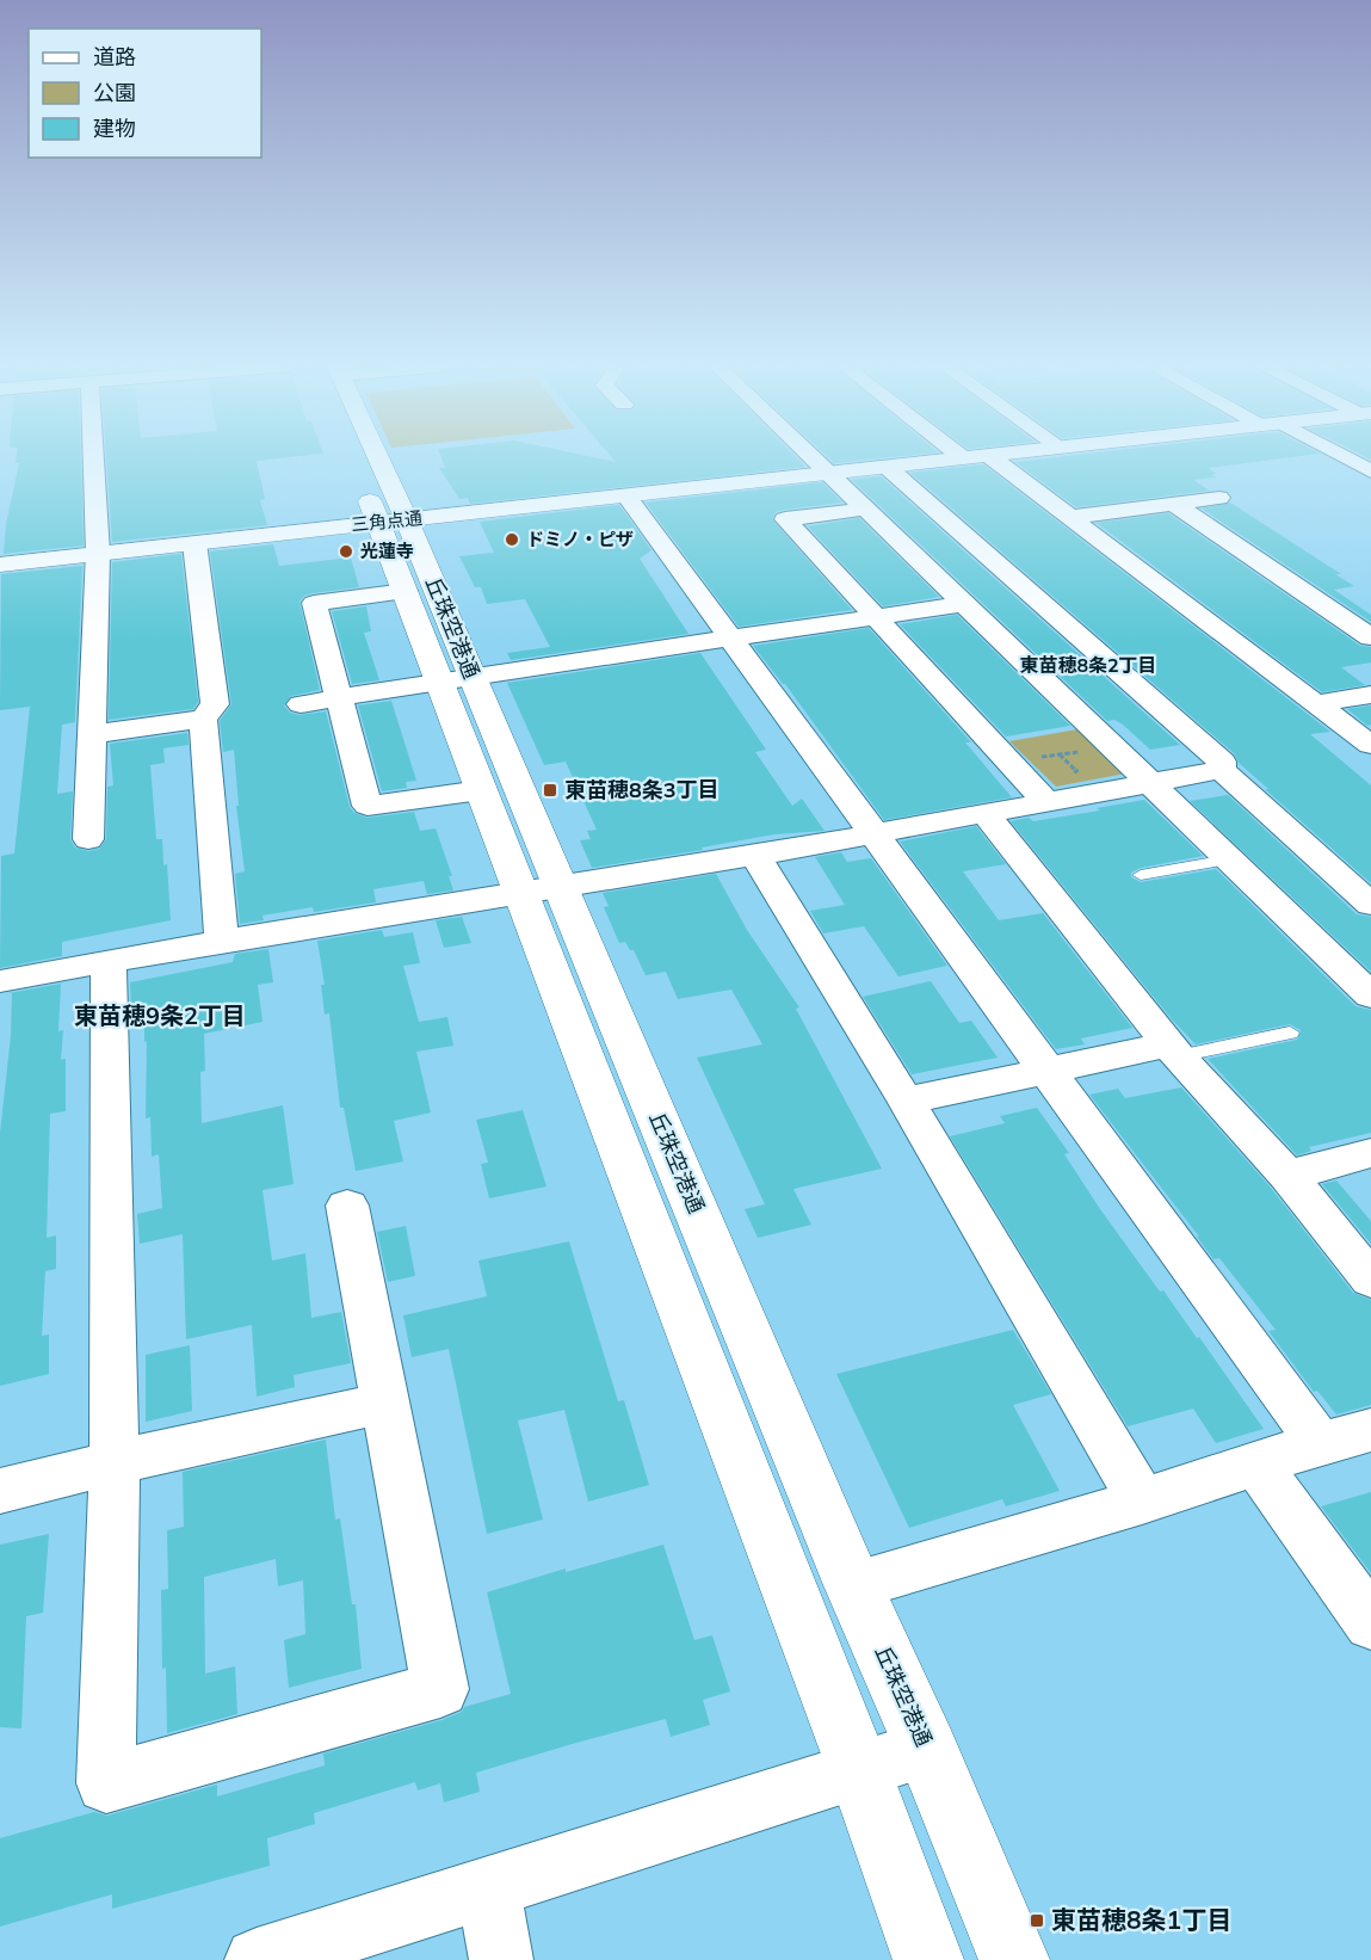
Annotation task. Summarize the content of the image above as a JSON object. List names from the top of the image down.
{
  "streets": {
    "main road": ["三角点通", "丘珠空港通"]
  },
  "crossings": [
    ["三角点通", "丘珠空港通"]
  ],
  "districts": ["東苗穂8条2丁目", "東苗穂9条2丁目"],
  "places": {
    "other": ["ドミノ・ピザ", "光蓮寺"],
    "transit": ["東苗穂8条3丁目", "東苗穂8条1丁目"]
  },
  "legend": ["道路", "公園", "建物"]
}
